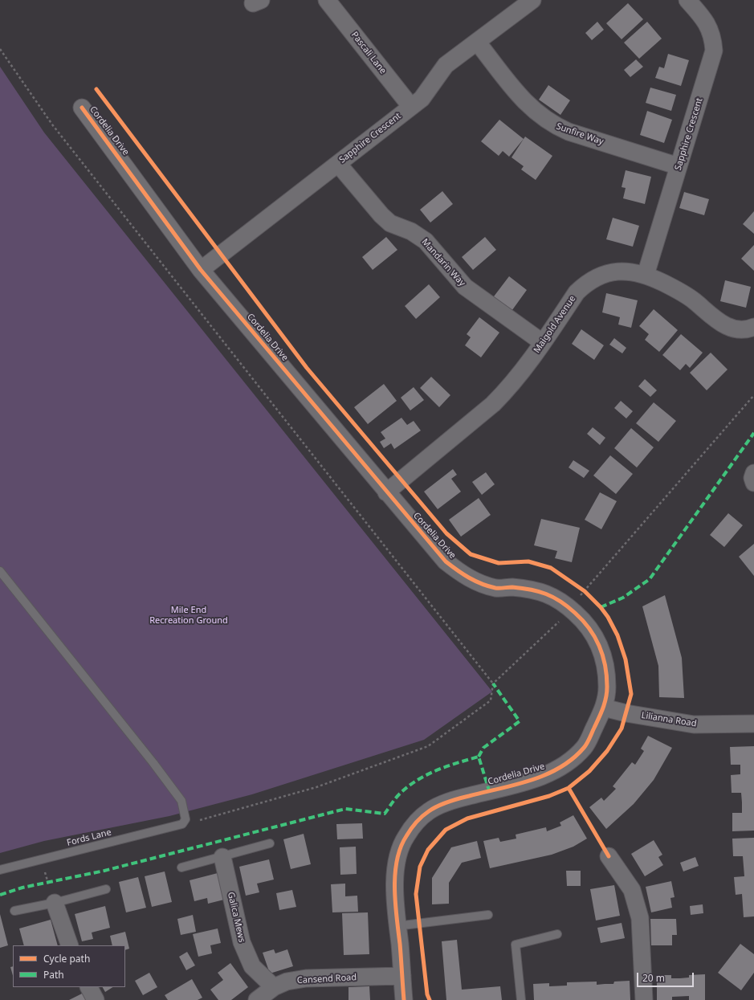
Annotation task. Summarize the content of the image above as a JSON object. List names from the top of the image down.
{
  "streets": {
    "street": [
      "Pascali Lane",
      "Cordelia Drive",
      "Sunfire Way",
      "Sapphire Crescent",
      "Mandarin Way",
      "Maigold Avenue",
      "Lilianna Road",
      "Galica Mews",
      "Cansend Road"
    ],
    "lane": ["Fords Lane"]
  },
  "crossings": [
    ["Pascali Lane", "Sapphire Crescent"],
    ["Cordelia Drive", "Sapphire Crescent"],
    ["Cordelia Drive", "Maigold Avenue"],
    ["Cordelia Drive", "Lilianna Road"],
    ["Cordelia Drive", "Cansend Road"],
    ["Sunfire Way", "Sapphire Crescent"],
    ["Sapphire Crescent", "Mandarin Way"],
    ["Sapphire Crescent", "Maigold Avenue"],
    ["Mandarin Way", "Maigold Avenue"],
    ["Galica Mews", "Cansend Road"]
  ],
  "parks": ["Mile End Recreation Ground"],
  "legend": ["Cycle path", "Path"],
  "scale_bar": "20 m"
}
